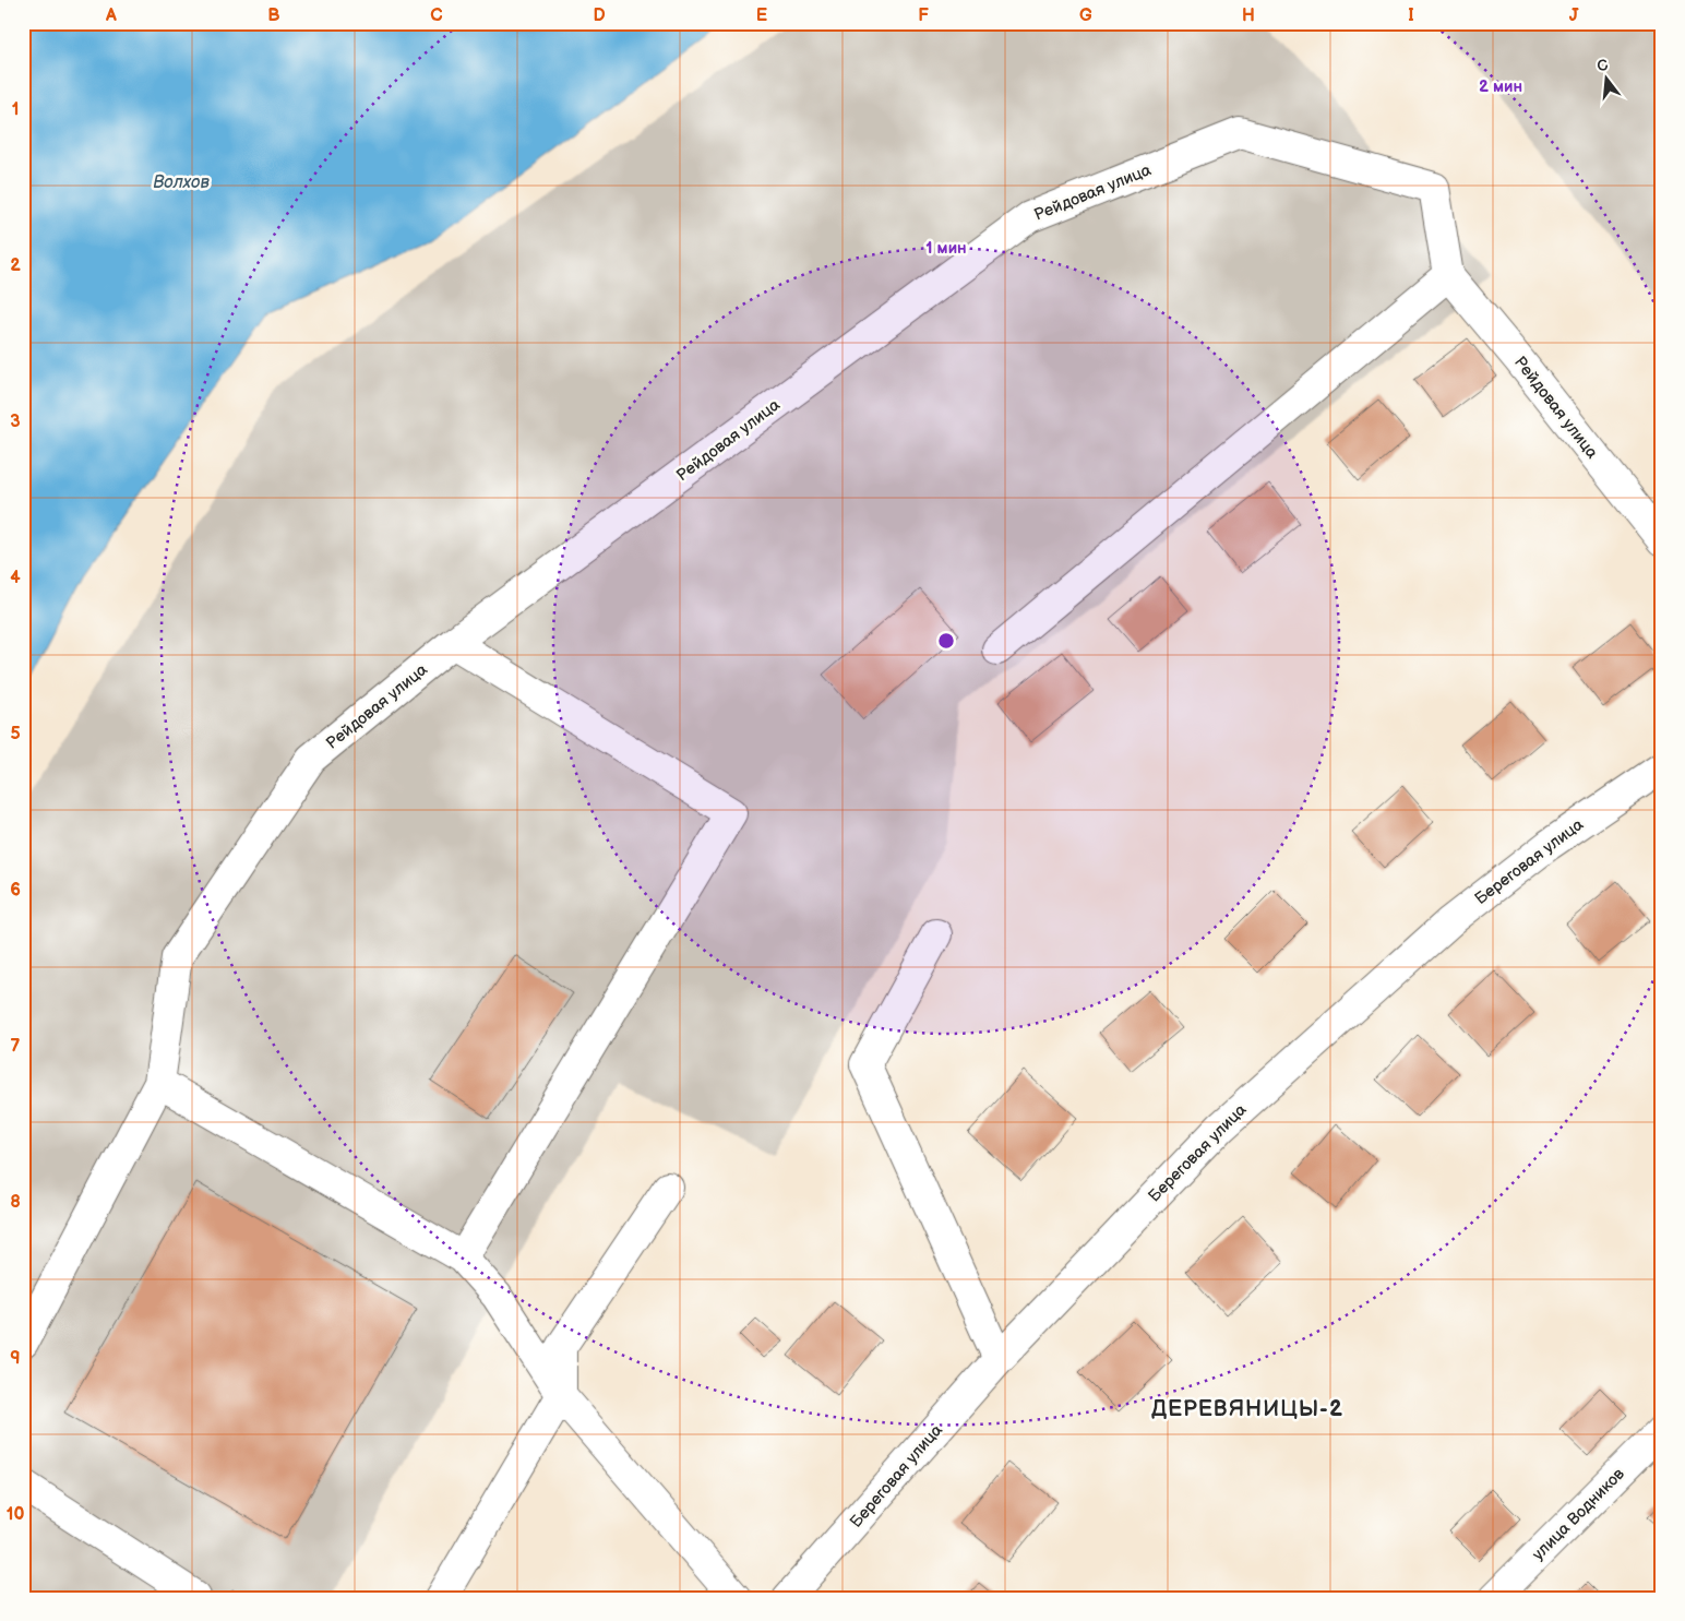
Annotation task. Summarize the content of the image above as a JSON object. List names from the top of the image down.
{
  "streets": {
    "street": ["Рейдовая улица", "Береговая улица", "улица Водников"]
  },
  "districts": ["ДЕРЕВЯНИЦЫ-2"],
  "water": ["Волхов"],
  "north": "top",
  "grid": {
    "columns": [
      "A",
      "B",
      "C",
      "D",
      "E",
      "F",
      "G",
      "H",
      "I",
      "J"
    ],
    "rows": [
      "1",
      "2",
      "3",
      "4",
      "5",
      "6",
      "7",
      "8",
      "9",
      "10"
    ]
  },
  "rings": ["2 мин", "1 мин"]
}
